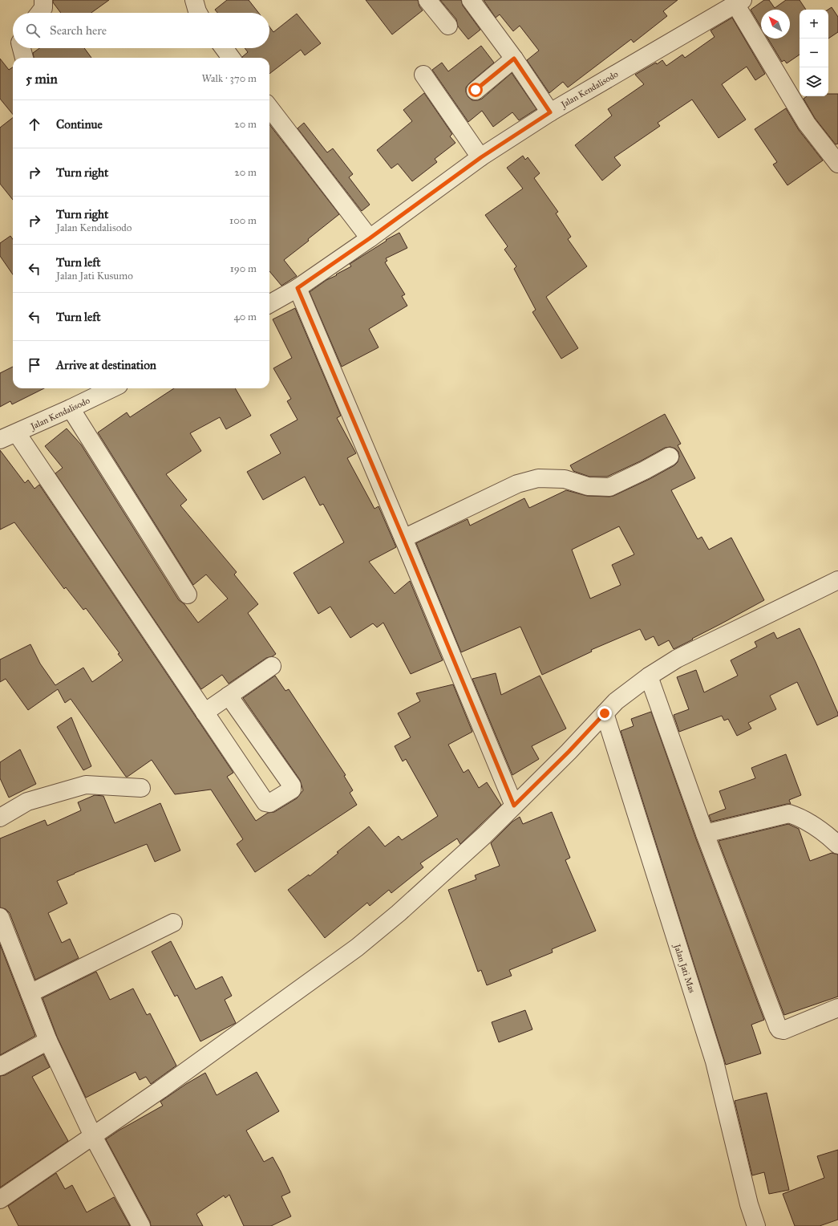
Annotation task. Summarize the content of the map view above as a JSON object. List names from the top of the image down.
{
  "streets": {
    "street": ["Jalan Kendalisodo", "Jalan Jati Mas"]
  },
  "north": "top left",
  "page": {
    "map_buttons": ["+", "−"],
    "search": "Search here",
    "heading": ["5 min", "Walk · 370 m"],
    "list": [
      ["Continue", "20 m"],
      ["Turn right", "20 m"],
      ["Turn right", "Jalan Kendalisodo", "100 m"],
      ["Turn left", "Jalan Jati Kusumo", "190 m"],
      ["Turn left", "40 m"],
      "Arrive at destination"
    ]
  }
}
